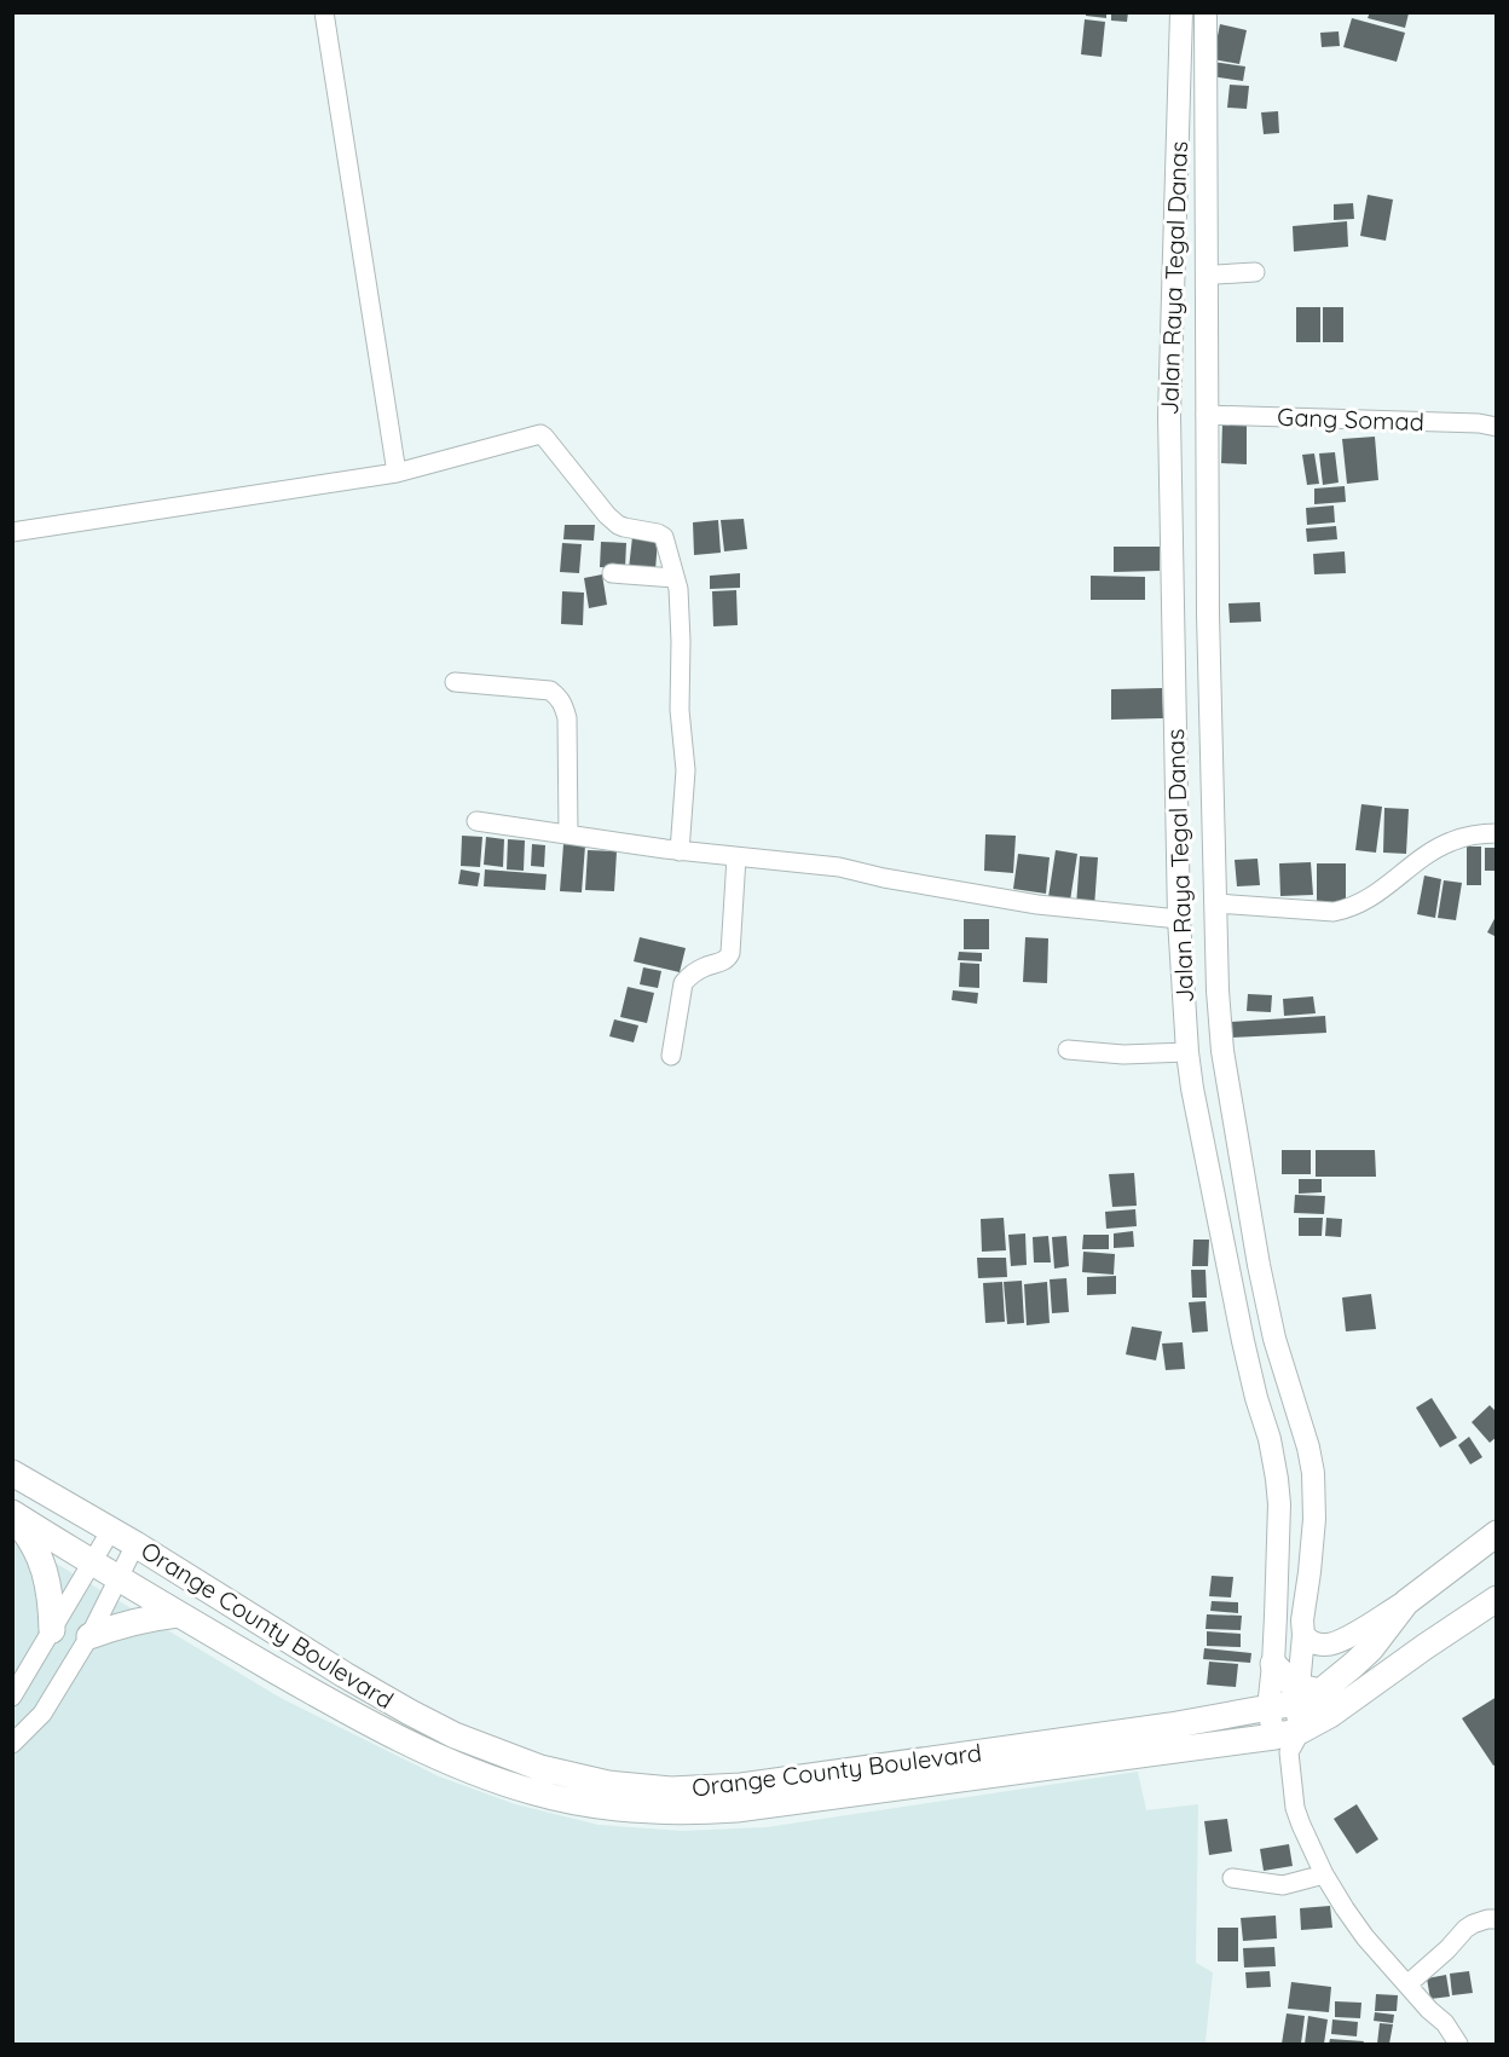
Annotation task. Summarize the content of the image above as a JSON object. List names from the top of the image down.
{
  "streets": {
    "main road": ["Orange County Boulevard"],
    "street": ["Jalan Raya Tegal Danas", "Gang Somad"]
  },
  "crossings": [
    ["Jalan Raya Tegal Danas", "Gang Somad"],
    ["Jalan Raya Tegal Danas", "Orange County Boulevard"]
  ]
}
